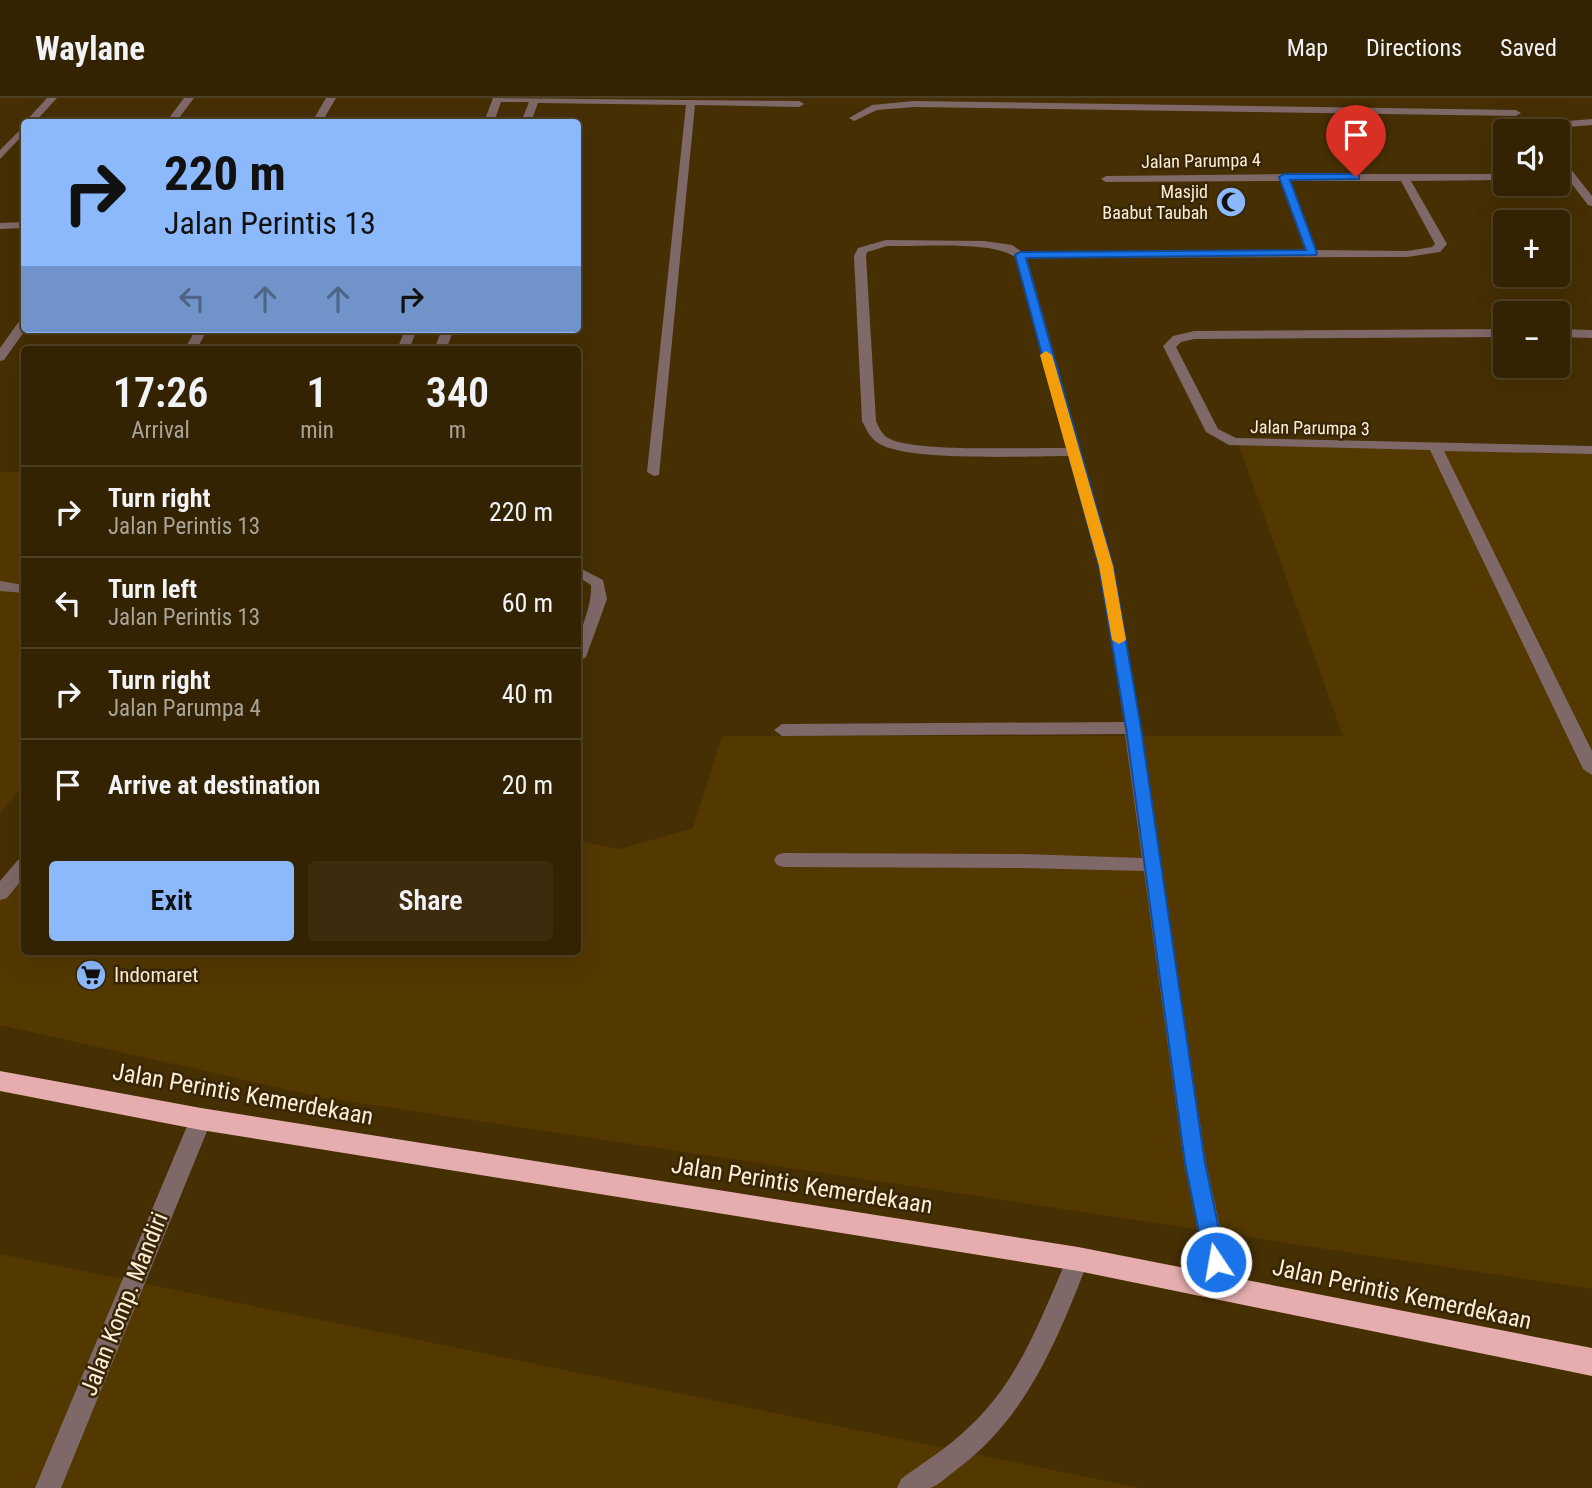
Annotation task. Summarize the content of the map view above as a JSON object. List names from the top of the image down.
{
  "streets": {
    "highway": ["Jalan Perintis Kemerdekaan"],
    "street": ["Jalan Parumpa 4", "Jalan Parumpa 3", "Jalan Komp. Mandiri"]
  },
  "crossings": [
    ["Jalan Perintis Kemerdekaan", "Jalan Komp. Mandiri"]
  ],
  "places": {
    "mosque": ["Masjid Baabut Taubah"],
    "supermarket": ["Indomaret"]
  },
  "page": {
    "header": "Waylane",
    "nav": ["Map", "Directions", "Saved"],
    "map_buttons": ["+", "−"],
    "turn": ["220 m", "Jalan Perintis 13"],
    "eta": [
      "17:26",
      "Arrival",
      "1",
      "min",
      "340",
      "m"
    ],
    "list": [
      {
        "name": "Turn right",
        "note": "Jalan Perintis 13",
        "value": "220 m"
      },
      {
        "name": "Turn left",
        "note": "Jalan Perintis 13",
        "value": "60 m"
      },
      {
        "name": "Turn right",
        "note": "Jalan Parumpa 4",
        "value": "40 m"
      },
      {
        "name": "Arrive at destination",
        "value": "20 m"
      }
    ],
    "buttons": ["Exit", "Share"]
  }
}
